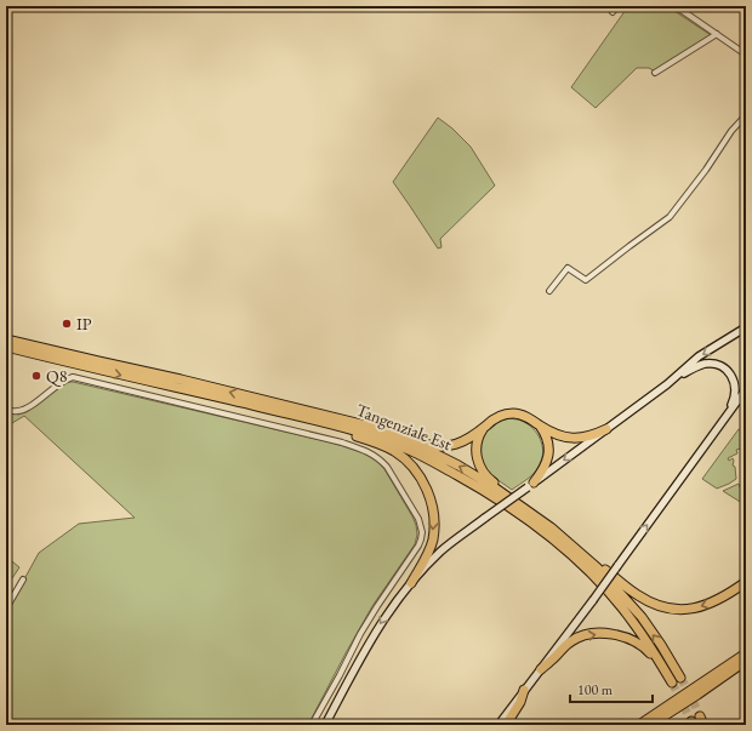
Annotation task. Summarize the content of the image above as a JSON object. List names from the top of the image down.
{
  "streets": {
    "highway": ["Tangenziale Est"]
  },
  "places": ["IP", "Q8"],
  "scale_bar": "100 m"
}
